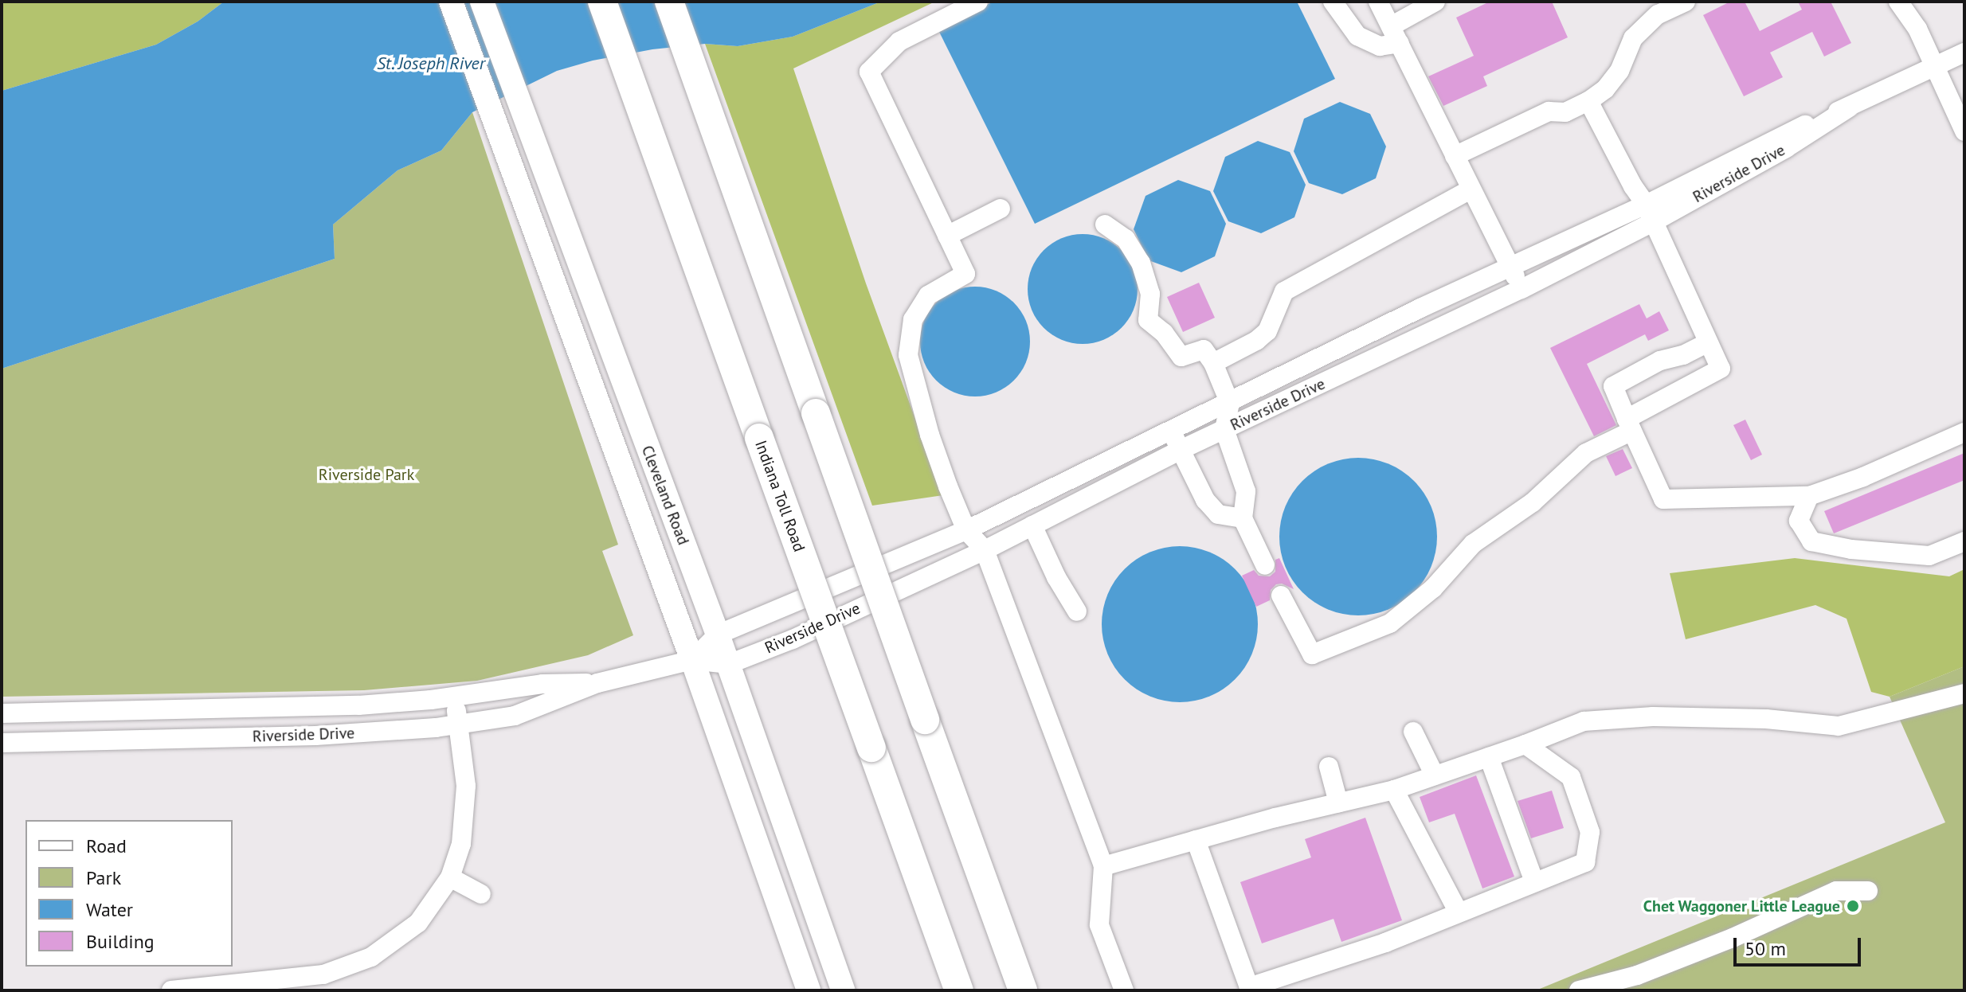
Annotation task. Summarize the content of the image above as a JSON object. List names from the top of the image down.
{
  "streets": {
    "highway": ["Indiana Toll Road"],
    "main road": ["Cleveland Road"],
    "street": ["Riverside Drive"]
  },
  "crossings": [
    ["Riverside Drive", "Cleveland Road"]
  ],
  "water": ["St. Joseph River"],
  "parks": ["Riverside Park"],
  "places": ["Chet Waggoner Little League"],
  "legend": [
    "Road",
    "Park",
    "Water",
    "Building"
  ],
  "scale_bar": "50 m"
}
